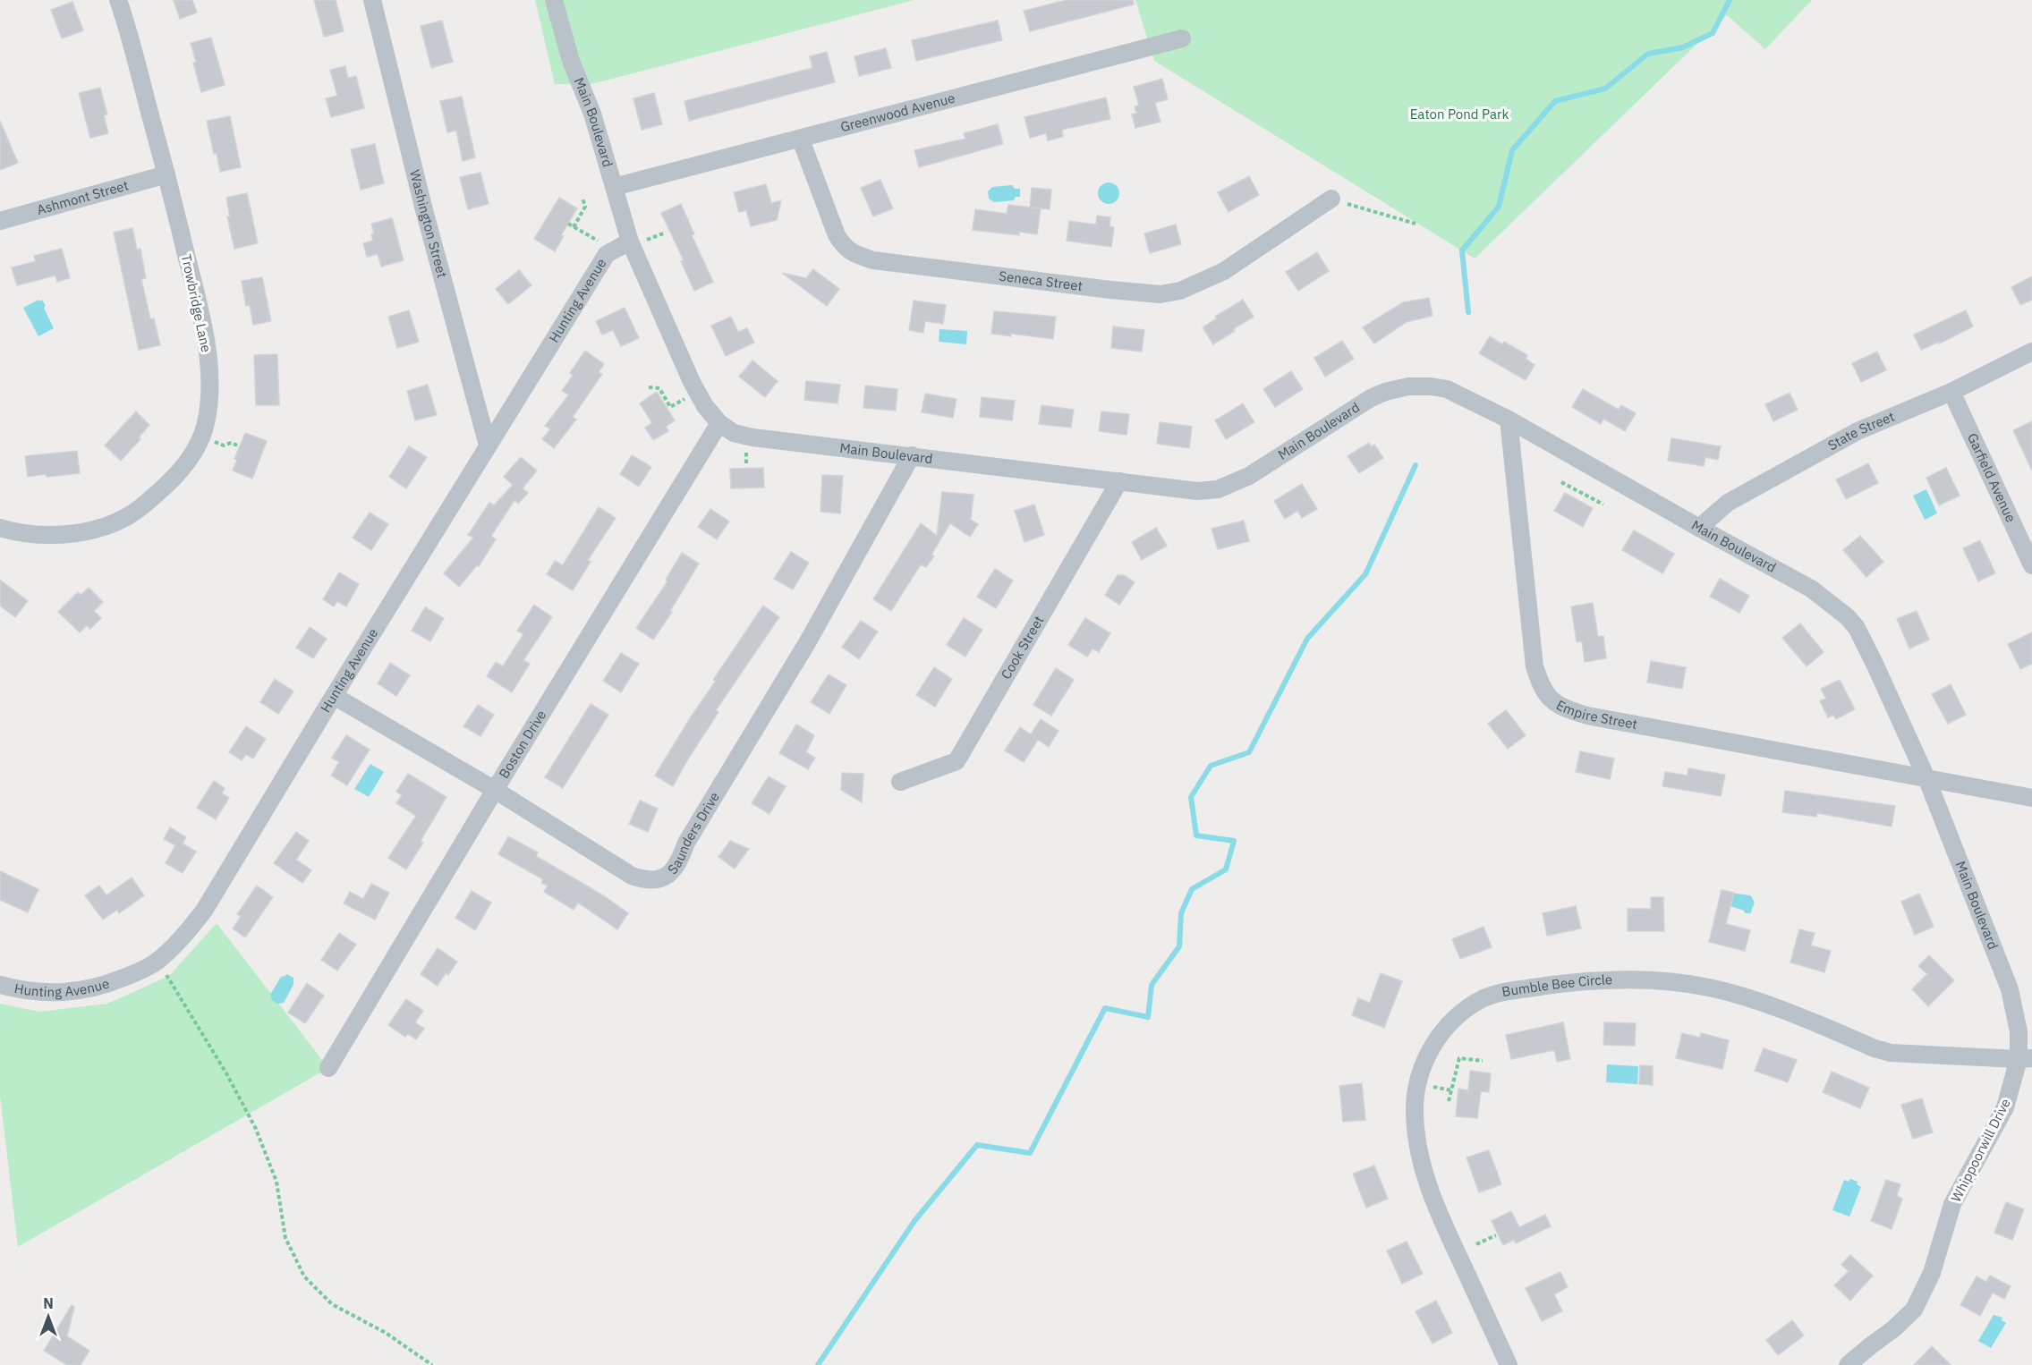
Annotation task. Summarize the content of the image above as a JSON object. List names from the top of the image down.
{
  "streets": {
    "street": [
      "Greenwood Avenue",
      "Main Boulevard",
      "Ashmont Street",
      "Washington Street",
      "Seneca Street",
      "Hunting Avenue",
      "Trowbridge Lane",
      "State Street",
      "Garfield Avenue",
      "Cook Street",
      "Empire Street",
      "Boston Drive",
      "Saunders Drive",
      "Bumble Bee Circle",
      "Whippoorwill Drive"
    ]
  },
  "crossings": [
    ["Greenwood Avenue", "Main Boulevard"],
    ["Greenwood Avenue", "Seneca Street"],
    ["Main Boulevard", "Hunting Avenue"],
    ["Main Boulevard", "State Street"],
    ["Main Boulevard", "Cook Street"],
    ["Main Boulevard", "Empire Street"],
    ["Main Boulevard", "Boston Drive"],
    ["Main Boulevard", "Saunders Drive"],
    ["Main Boulevard", "Bumble Bee Circle"],
    ["Main Boulevard", "Whippoorwill Drive"],
    ["Ashmont Street", "Trowbridge Lane"],
    ["Washington Street", "Hunting Avenue"],
    ["Hunting Avenue", "Saunders Drive"],
    ["State Street", "Garfield Avenue"],
    ["Boston Drive", "Saunders Drive"],
    ["Bumble Bee Circle", "Whippoorwill Drive"]
  ],
  "parks": ["Eaton Pond Park"],
  "north": "top"
}
